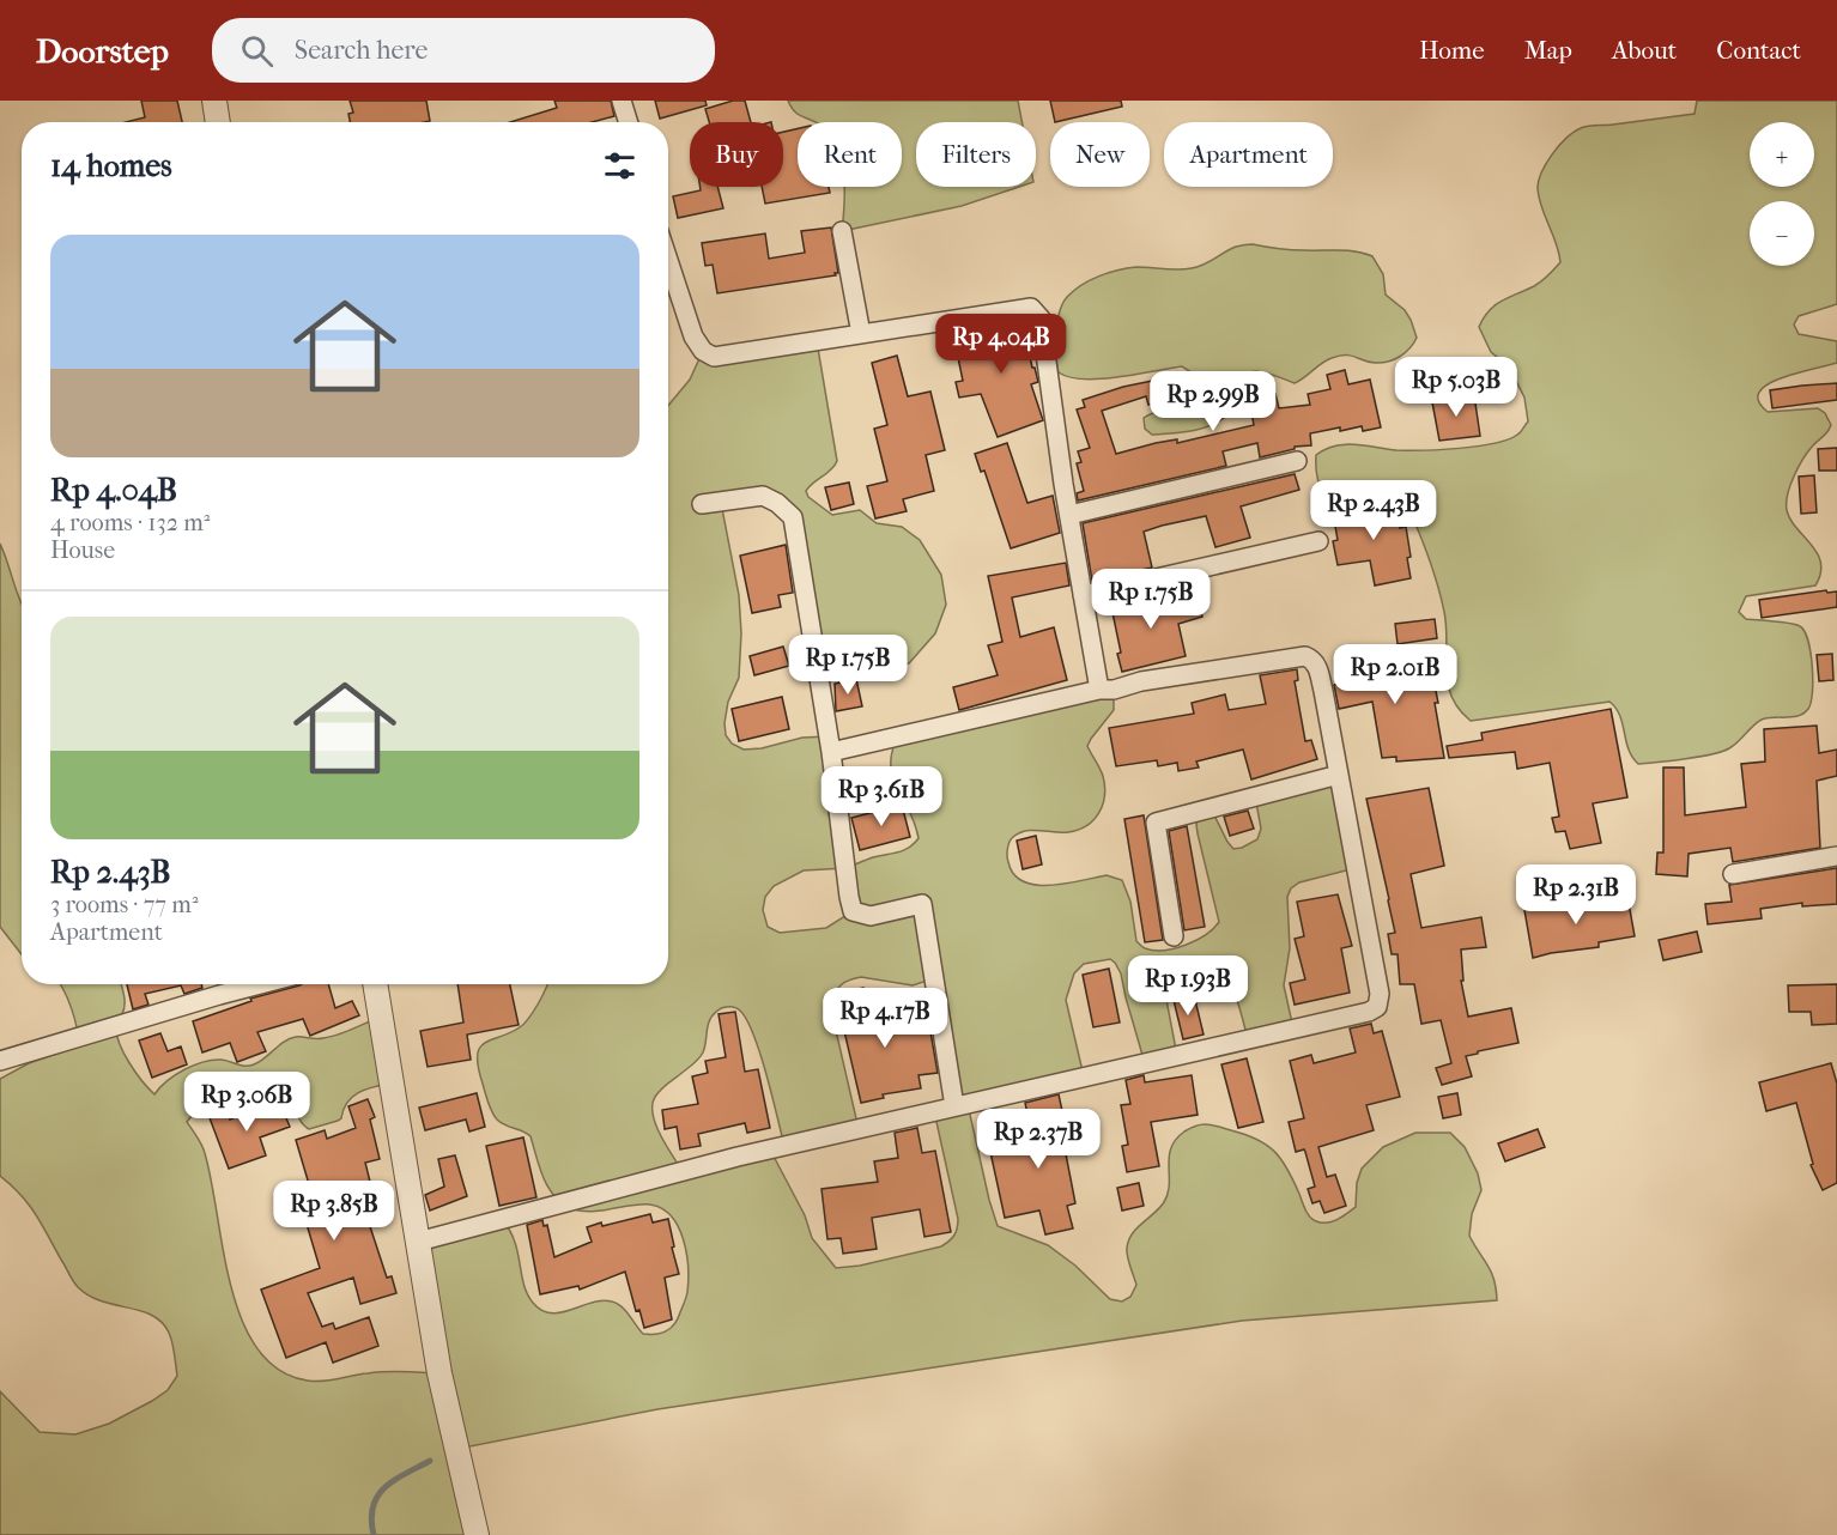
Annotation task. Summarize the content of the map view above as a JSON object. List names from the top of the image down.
{
  "page": {
    "header": "Doorstep",
    "search": "Search here",
    "nav": [
      "Home",
      "Map",
      "About",
      "Contact"
    ],
    "map_buttons": ["+", "−"],
    "chip": [
      "Buy",
      "Rent",
      "Filters",
      "New",
      "Apartment"
    ],
    "heading": "14 homes",
    "list": [
      {
        "name": "Rp 4.04B",
        "note": "4 rooms · 132 m² · House"
      },
      {
        "name": "Rp 2.43B",
        "note": "3 rooms · 77 m² · Apartment"
      }
    ],
    "price": [
      "Rp 4.04B",
      "Rp 5.03B",
      "Rp 2.99B",
      "Rp 2.43B",
      "Rp 1.75B",
      "Rp 1.75B",
      "Rp 2.01B",
      "Rp 3.61B",
      "Rp 2.31B",
      "Rp 1.93B",
      "Rp 4.17B",
      "Rp 3.06B",
      "Rp 2.37B",
      "Rp 3.85B"
    ]
  }
}
